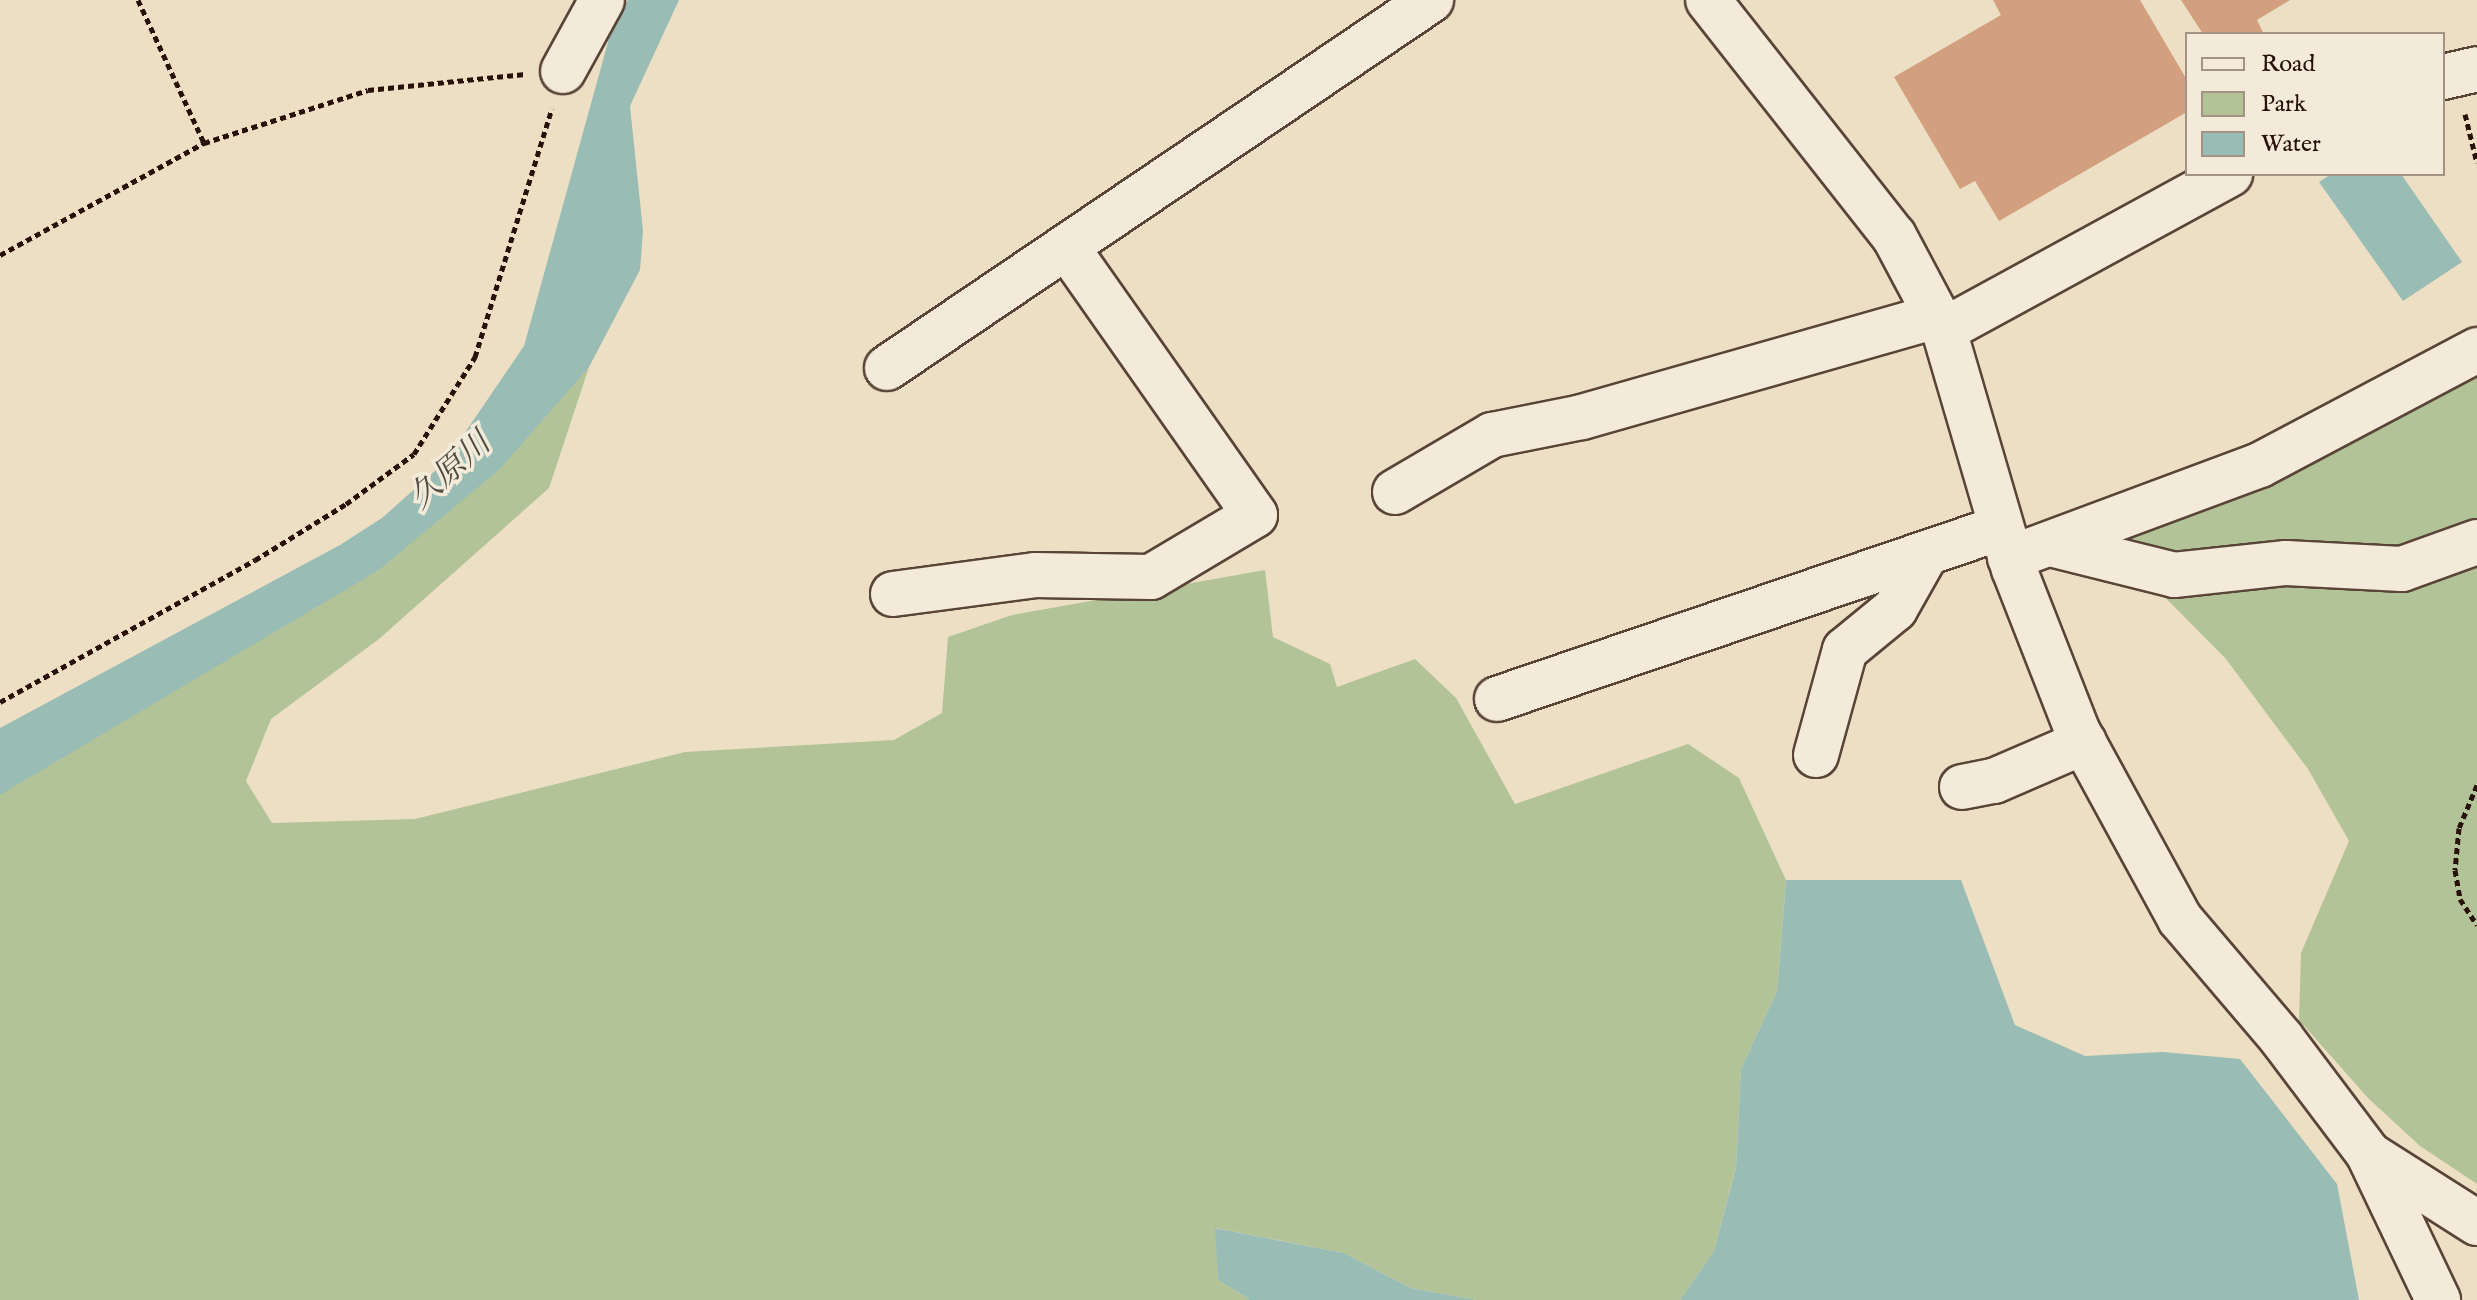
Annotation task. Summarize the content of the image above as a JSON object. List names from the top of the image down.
{
  "water": ["久原川"],
  "legend": ["Road", "Park", "Water"]
}
